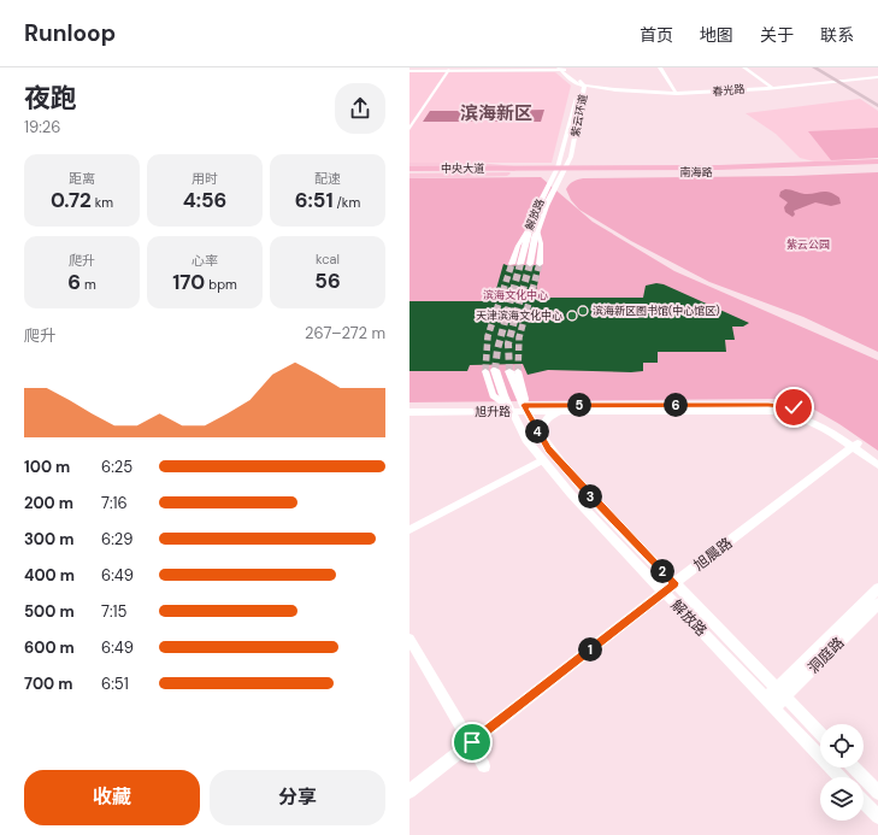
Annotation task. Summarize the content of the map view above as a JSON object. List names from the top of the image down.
{
  "streets": {
    "highway": ["中央大道", "南海路"],
    "street": [
      "春光路",
      "紫云环道",
      "解放路",
      "旭升路",
      "旭晨路",
      "洞庭路"
    ]
  },
  "crossings": [
    ["春光路", "紫云环道"],
    ["紫云环道", "南海路"],
    ["紫云环道", "解放路"],
    ["中央大道", "南海路"],
    ["南海路", "解放路"],
    ["解放路", "旭升路"],
    ["解放路", "旭晨路"],
    ["解放路", "洞庭路"],
    ["旭升路", "旭晨路"]
  ],
  "districts": ["滨海新区"],
  "parks": ["紫云公园", "滨海文化中心"],
  "places": ["滨海新区图书馆(中心馆区)", "天津滨海文化中心"],
  "page": {
    "header": "Runloop",
    "nav": [
      "首页",
      "地图",
      "关于",
      "联系"
    ],
    "heading": ["夜跑", "19:26"],
    "stats": [
      ["距离", "0.72 km"],
      ["用时", "4:56"],
      ["配速", "6:51 /km"],
      ["爬升", "6 m"],
      ["心率", "170 bpm"],
      ["kcal", "56"]
    ],
    "chart": ["爬升", "267–272 m"],
    "pins": [
      "5",
      "6",
      "4",
      "3",
      "2",
      "1"
    ],
    "list": [
      {
        "name": "100 m",
        "note": "6:25"
      },
      {
        "name": "200 m",
        "note": "7:16"
      },
      {
        "name": "300 m",
        "note": "6:29"
      },
      {
        "name": "400 m",
        "note": "6:49"
      },
      {
        "name": "500 m",
        "note": "7:15"
      },
      {
        "name": "600 m",
        "note": "6:49"
      },
      {
        "name": "700 m",
        "note": "6:51"
      }
    ],
    "buttons": ["收藏", "分享"]
  }
}
